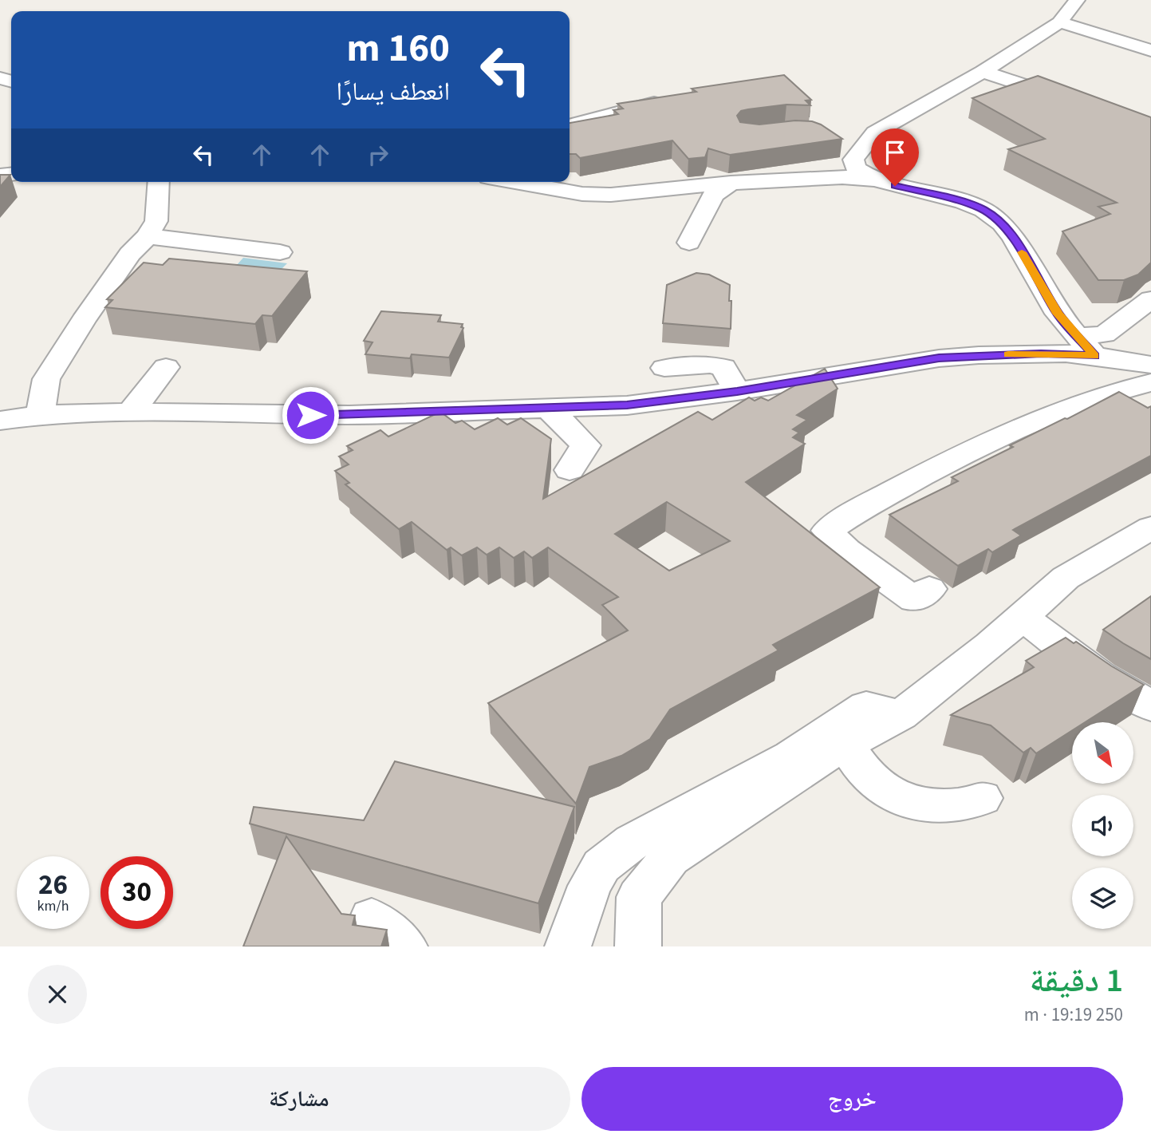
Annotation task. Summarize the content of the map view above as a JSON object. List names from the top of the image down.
{
  "north": "bottom right",
  "page": {
    "turn": ["160 m", "انعطف يسارًا"],
    "speed": "26 km/h",
    "limit": "30",
    "heading": ["1 دقيقة", "250 m · 19:19"],
    "buttons": ["خروج", "مشاركة"]
  }
}
